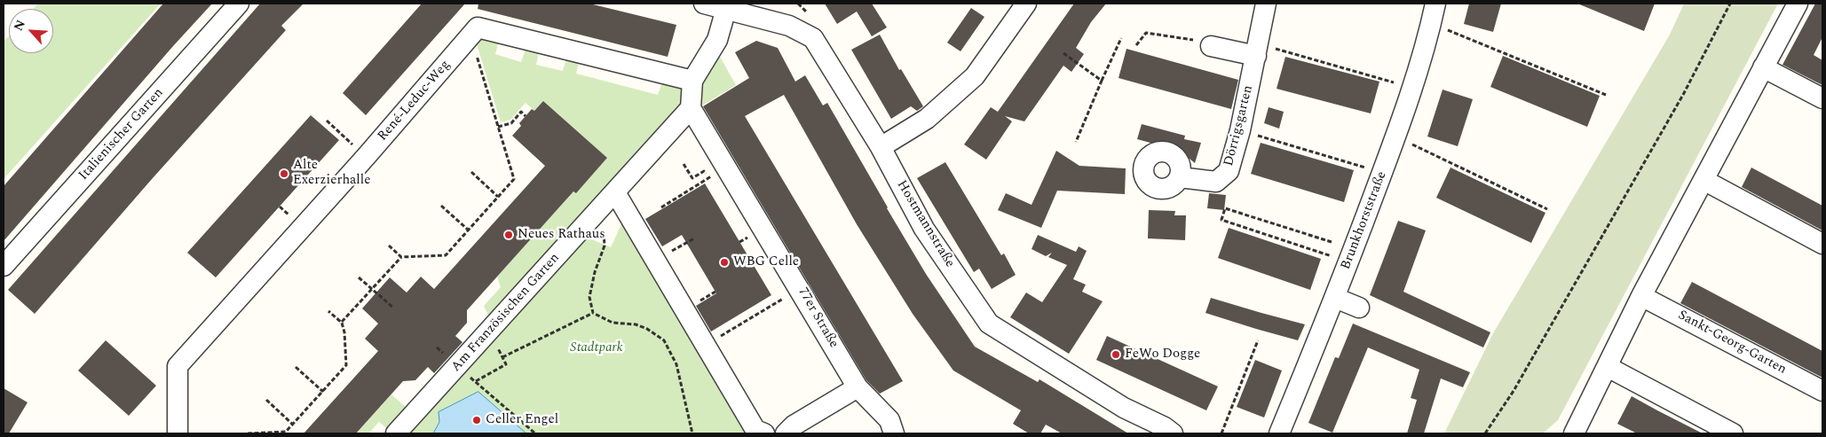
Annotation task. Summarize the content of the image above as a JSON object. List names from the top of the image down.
{
  "streets": {
    "street": [
      "René-Leduc-Weg",
      "Dörrigsgarten",
      "Italienischer Garten",
      "Brunkhorststraße",
      "Hostmannstraße",
      "Am Französischen Garten",
      "77er Straße",
      "Sankt-Georg-Garten"
    ]
  },
  "crossings": [
    ["Am Französischen Garten", "77er Straße"]
  ],
  "parks": ["Stadtpark"],
  "places": [
    "Alte Exerzierhalle",
    "Neues Rathaus",
    "WBG Celle",
    "FeWo Dogge",
    "Celler Engel"
  ],
  "north": "top left"
}
